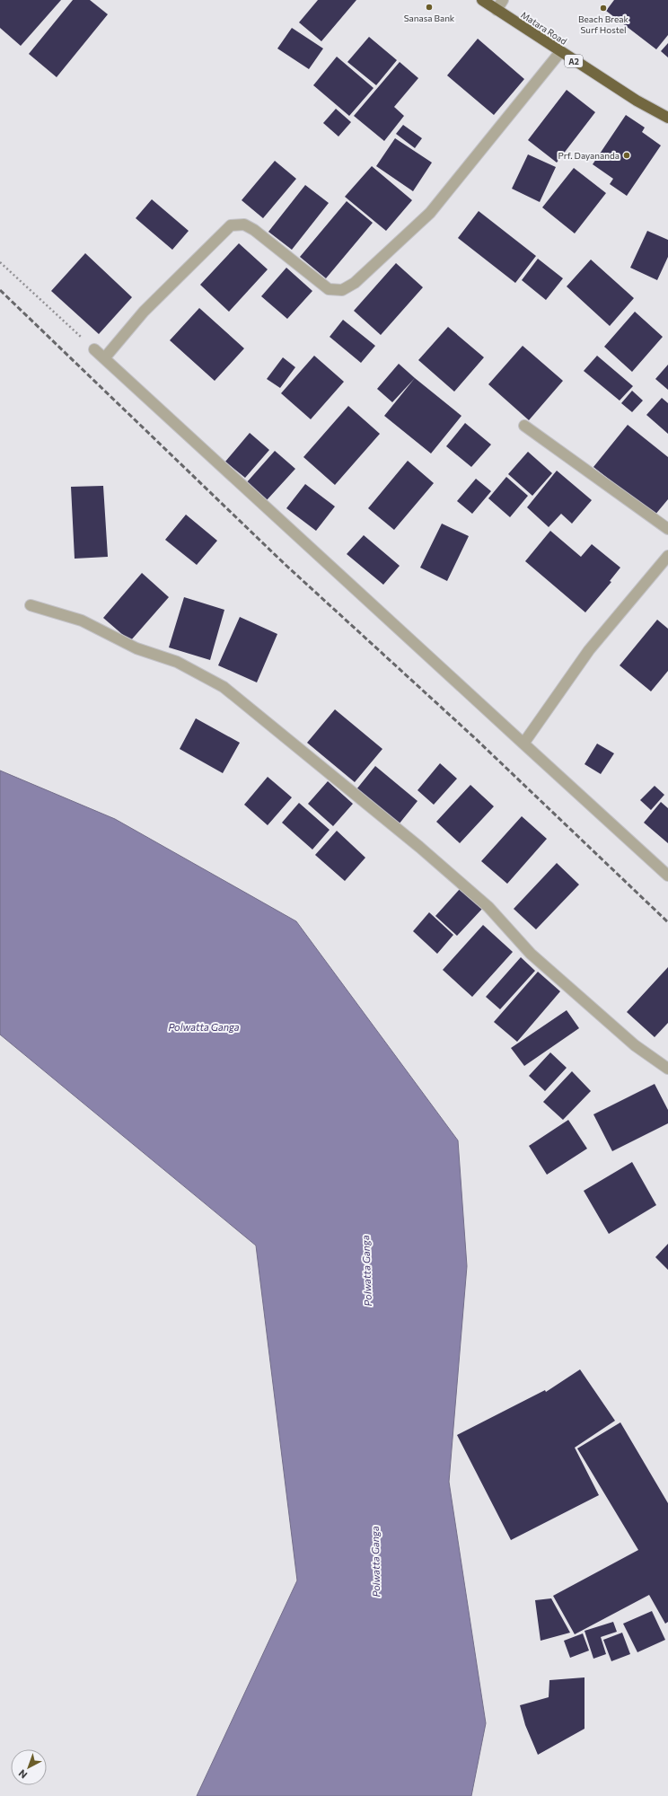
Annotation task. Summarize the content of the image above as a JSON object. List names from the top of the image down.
{
  "streets": {
    "highway": ["Matara Road", "A2"]
  },
  "water": ["Polwatta Ganga"],
  "places": ["Sanasa Bank", "Beach Break Surf Hostel", "Prf. Dayananda"],
  "north": "bottom left"
}
